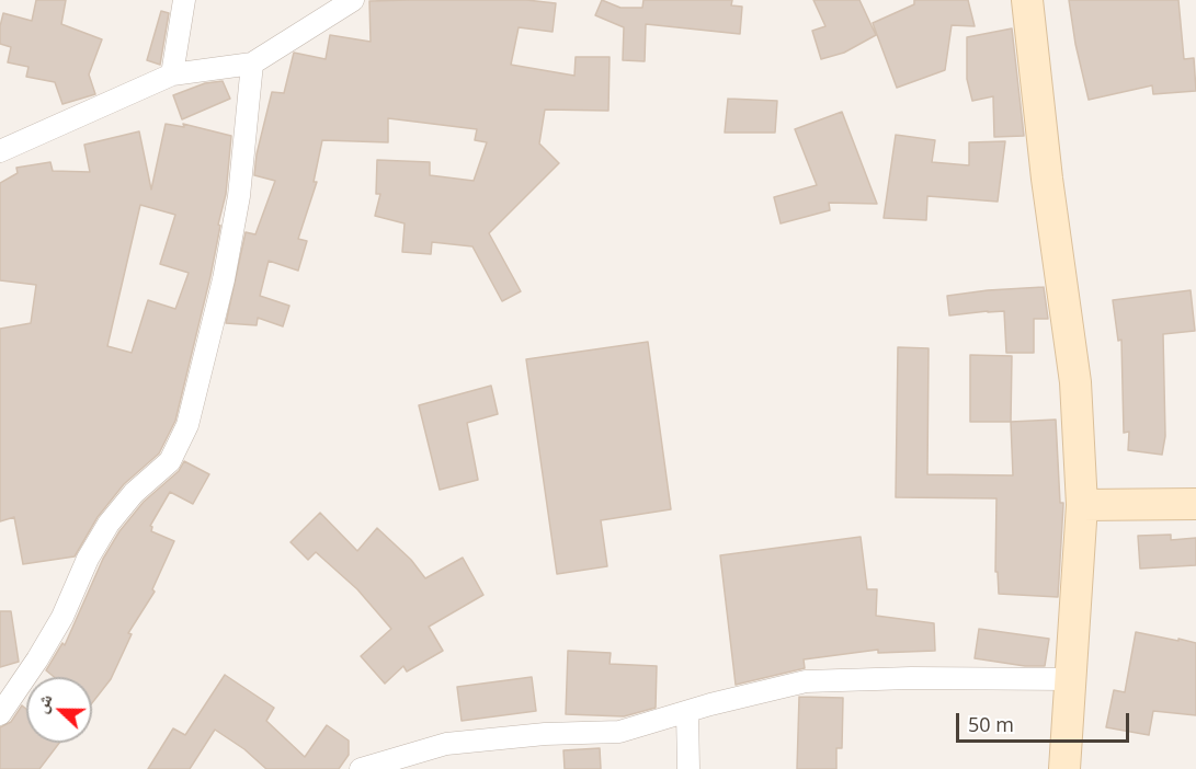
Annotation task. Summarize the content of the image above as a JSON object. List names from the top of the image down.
{
  "scale_bar": "50 m",
  "north": "left"
}
